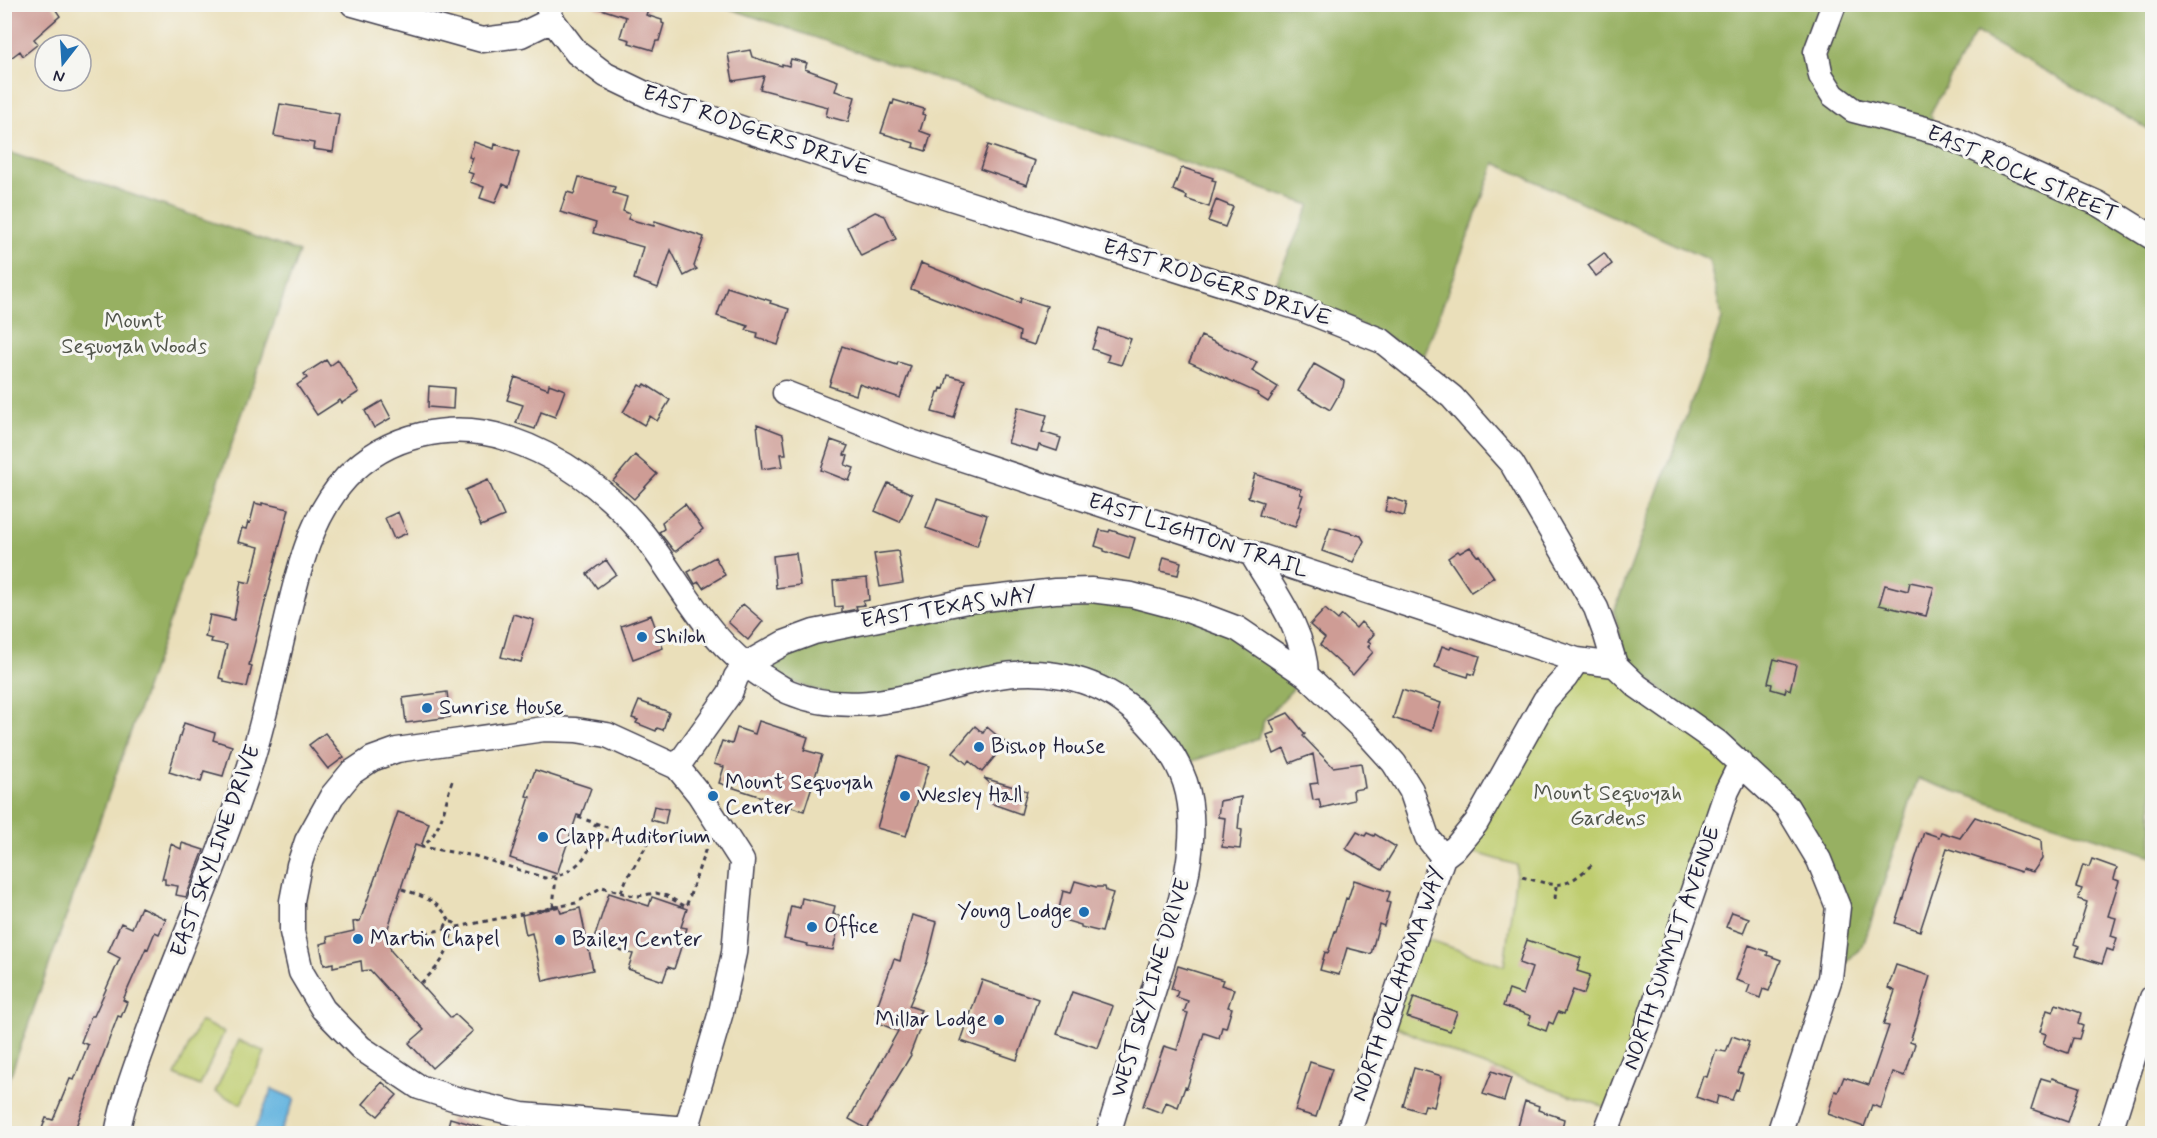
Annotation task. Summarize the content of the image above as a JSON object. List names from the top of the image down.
{
  "streets": {
    "street": [
      "EAST RODGERS DRIVE",
      "EAST ROCK STREET",
      "EAST LIGHTON TRAIL",
      "EAST TEXAS WAY",
      "EAST SKYLINE DRIVE",
      "NORTH SUMMIT AVENUE",
      "NORTH OKLAHOMA WAY",
      "WEST SKYLINE DRIVE"
    ]
  },
  "crossings": [
    ["EAST RODGERS DRIVE", "EAST LIGHTON TRAIL"],
    ["EAST RODGERS DRIVE", "NORTH SUMMIT AVENUE"],
    ["EAST LIGHTON TRAIL", "NORTH OKLAHOMA WAY"],
    ["EAST TEXAS WAY", "EAST SKYLINE DRIVE"],
    ["EAST TEXAS WAY", "NORTH OKLAHOMA WAY"],
    ["EAST TEXAS WAY", "WEST SKYLINE DRIVE"],
    ["EAST SKYLINE DRIVE", "WEST SKYLINE DRIVE"]
  ],
  "parks": ["Mount Sequoyah Woods", "Mount Sequoyah Gardens"],
  "places": [
    "Shiloh",
    "Sunrise House",
    "Bishop House",
    "Mount Sequoyah Center",
    "Wesley Hall",
    "Clapp Auditorium",
    "Young Lodge",
    "Office",
    "Martin Chapel",
    "Bailey Center",
    "Millar Lodge"
  ],
  "north": "bottom"
}
